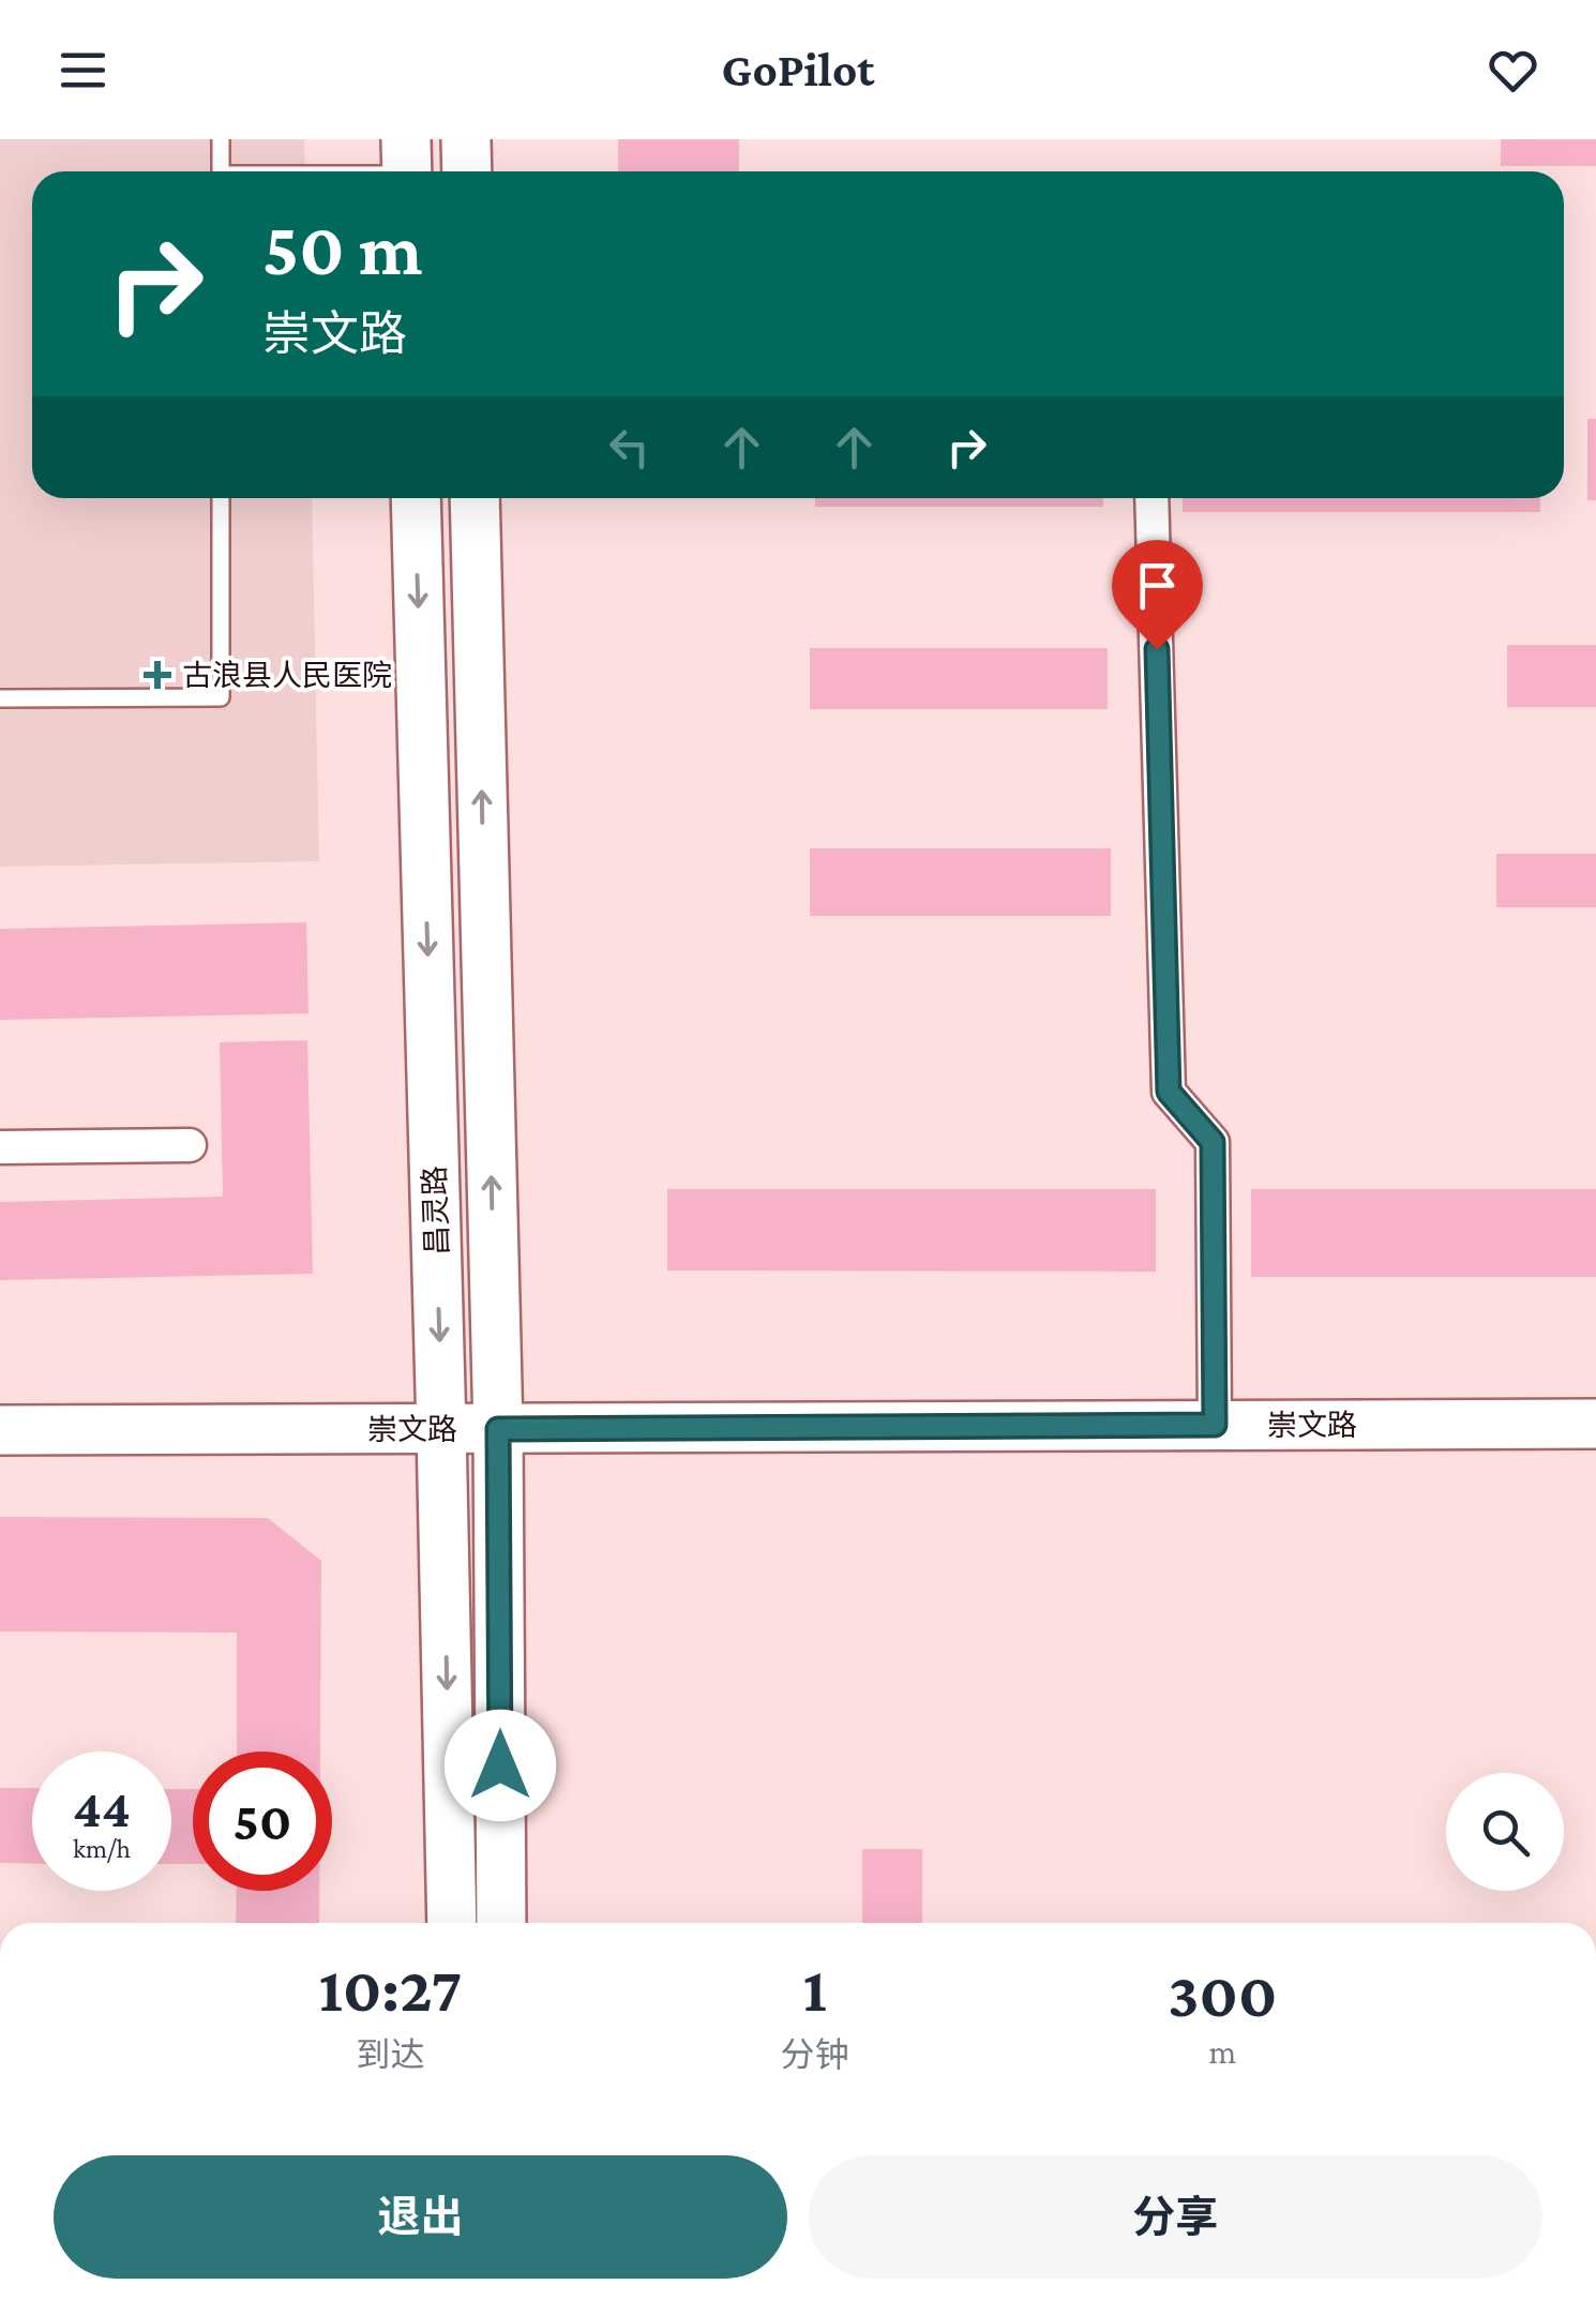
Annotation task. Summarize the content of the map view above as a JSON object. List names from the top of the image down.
{
  "streets": {
    "main road": ["昌灵路", "崇文路"]
  },
  "crossings": [
    ["昌灵路", "崇文路"]
  ],
  "places": {
    "health": ["古浪县人民医院"]
  },
  "page": {
    "header": "GoPilot",
    "turn": ["50 m", "崇文路"],
    "speed": "44 km/h",
    "limit": "50",
    "eta": [
      "10:27",
      "到达",
      "1",
      "分钟",
      "300",
      "m"
    ],
    "buttons": ["退出", "分享"]
  }
}
